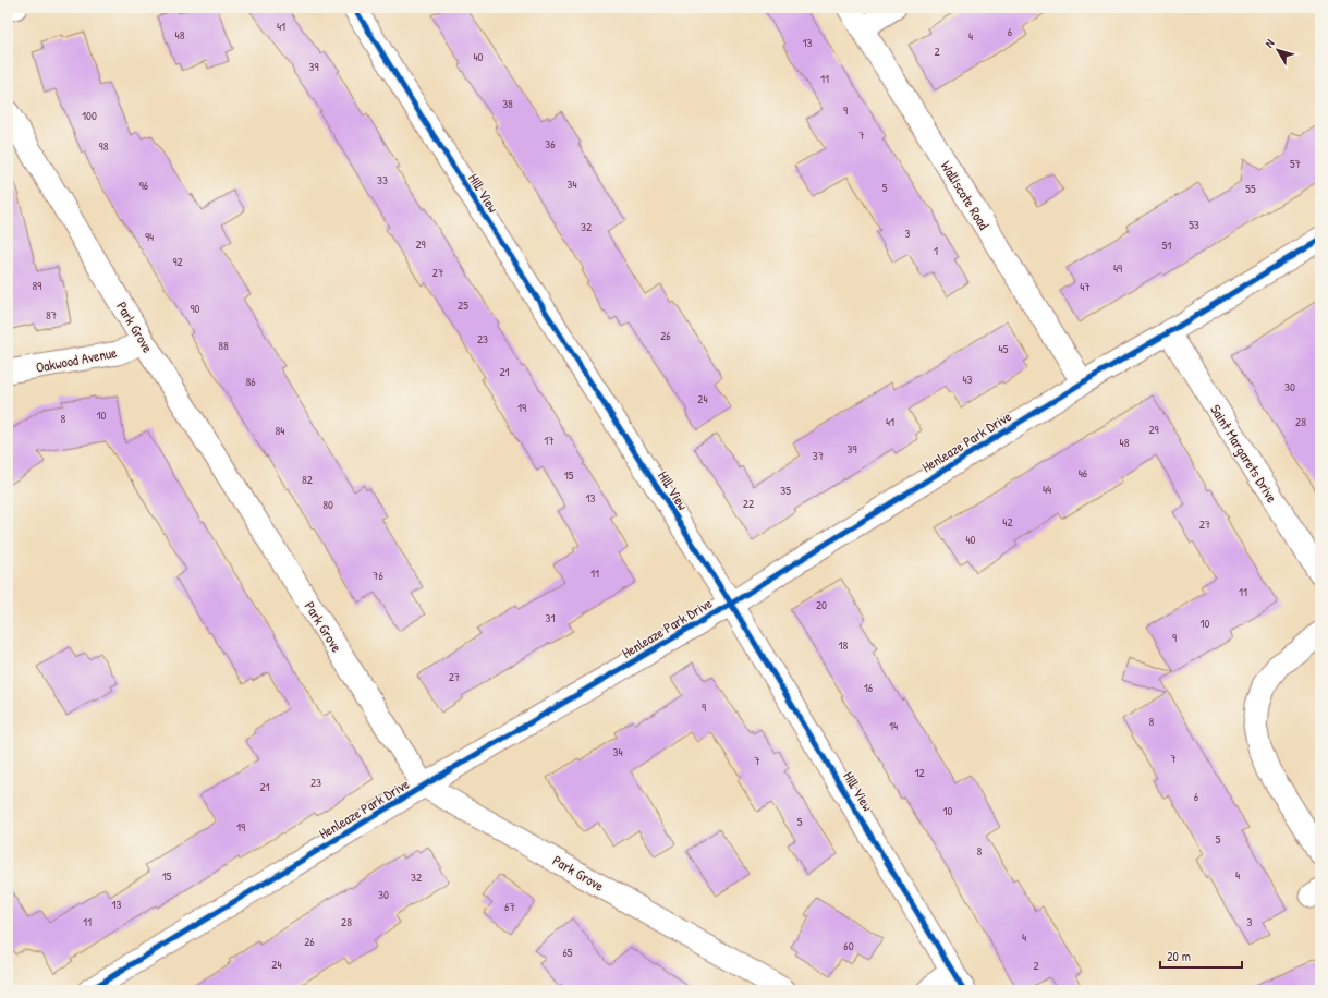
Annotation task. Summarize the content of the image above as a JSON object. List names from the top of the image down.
{
  "streets": {
    "street": [
      "Hill View",
      "Walliscote Road",
      "Park Grove",
      "Oakwood Avenue",
      "Henleaze Park Drive",
      "Saint Margarets Drive"
    ]
  },
  "crossings": [
    ["Hill View", "Henleaze Park Drive"],
    ["Walliscote Road", "Henleaze Park Drive"],
    ["Park Grove", "Oakwood Avenue"],
    ["Park Grove", "Henleaze Park Drive"],
    ["Henleaze Park Drive", "Saint Margarets Drive"]
  ],
  "house_numbers": [
    "41",
    "6",
    "48",
    "4",
    "13",
    "2",
    "40",
    "39",
    "11",
    "38",
    "9",
    "100",
    "7",
    "36",
    "98",
    "57",
    "33",
    "34",
    "96",
    "5",
    "55",
    "53",
    "32",
    "3",
    "94",
    "29",
    "51",
    "1",
    "92",
    "49",
    "27",
    "89",
    "47",
    "25",
    "90",
    "87",
    "26",
    "23",
    "88",
    "45",
    "21",
    "43",
    "86",
    "30",
    "24",
    "19",
    "10",
    "8",
    "41",
    "28",
    "29",
    "84",
    "17",
    "48",
    "39",
    "37",
    "46",
    "15",
    "82",
    "44",
    "35",
    "13",
    "22",
    "80",
    "42",
    "27",
    "40",
    "11",
    "76",
    "11",
    "20",
    "31",
    "10",
    "9",
    "18",
    "27",
    "16",
    "9",
    "8",
    "14",
    "34",
    "7",
    "7",
    "12",
    "23",
    "21",
    "6",
    "10",
    "5",
    "19",
    "5",
    "8",
    "4",
    "15",
    "32",
    "30",
    "13",
    "67",
    "11",
    "28",
    "3",
    "4",
    "26",
    "60",
    "65",
    "24",
    "2"
  ],
  "scale_bar": "20 m",
  "north": "top left"
}
